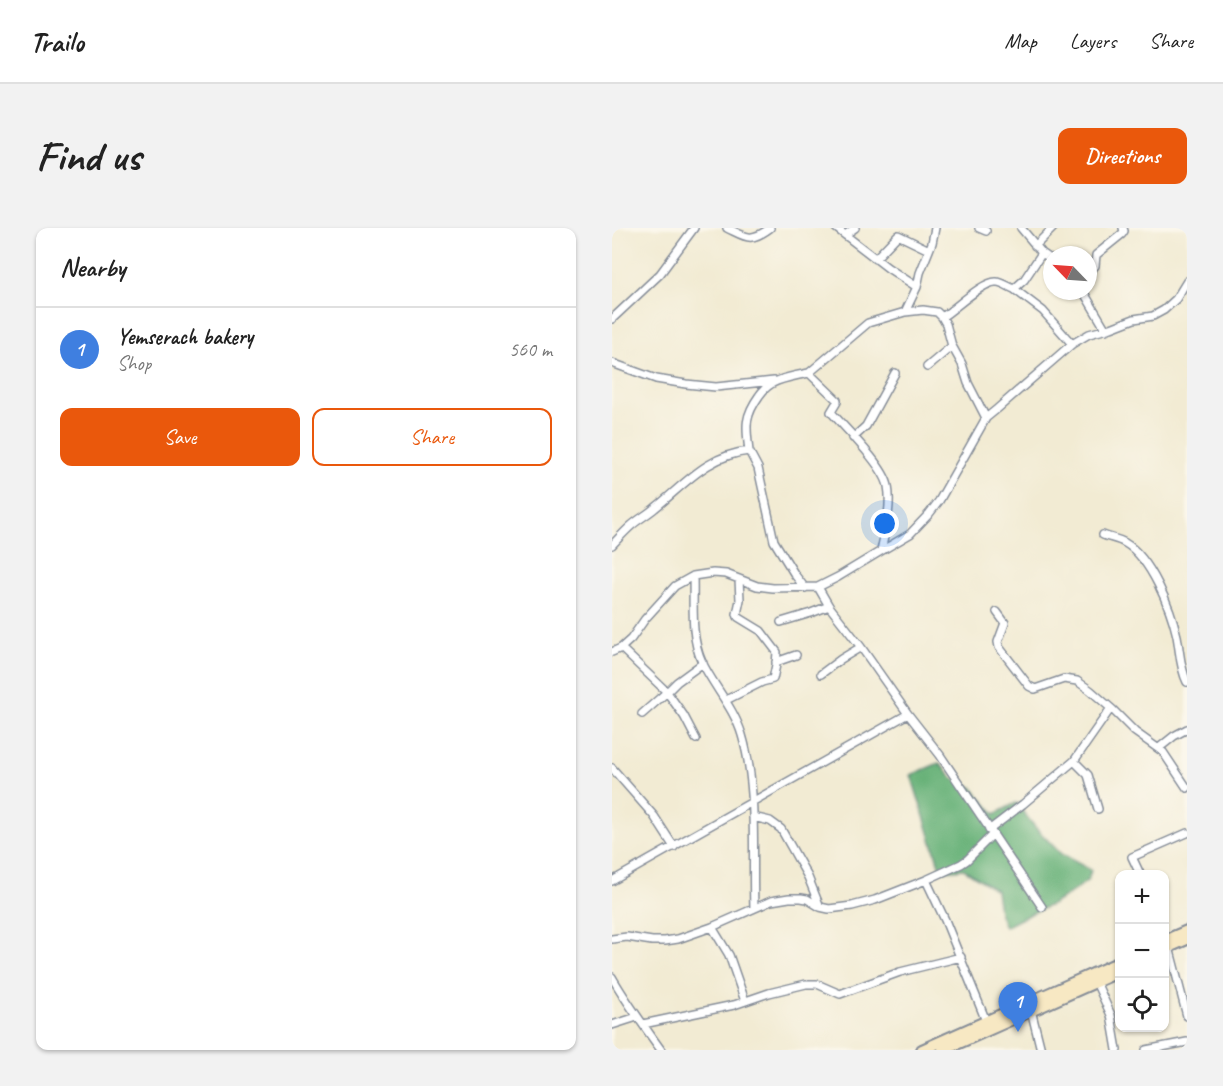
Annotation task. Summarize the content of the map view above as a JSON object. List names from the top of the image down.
{
  "north": "top left",
  "page": {
    "header": "Trailo",
    "nav": ["Map", "Layers", "Share"],
    "buttons": [
      "Directions",
      ["Save", "Share"]
    ],
    "title": "Find us",
    "heading": "Nearby",
    "list": [
      {
        "mark": "1",
        "name": "Yemserach bakery",
        "note": "Shop",
        "value": "560 m"
      }
    ],
    "map_buttons": ["+", "−"],
    "pins": "1"
  }
}
